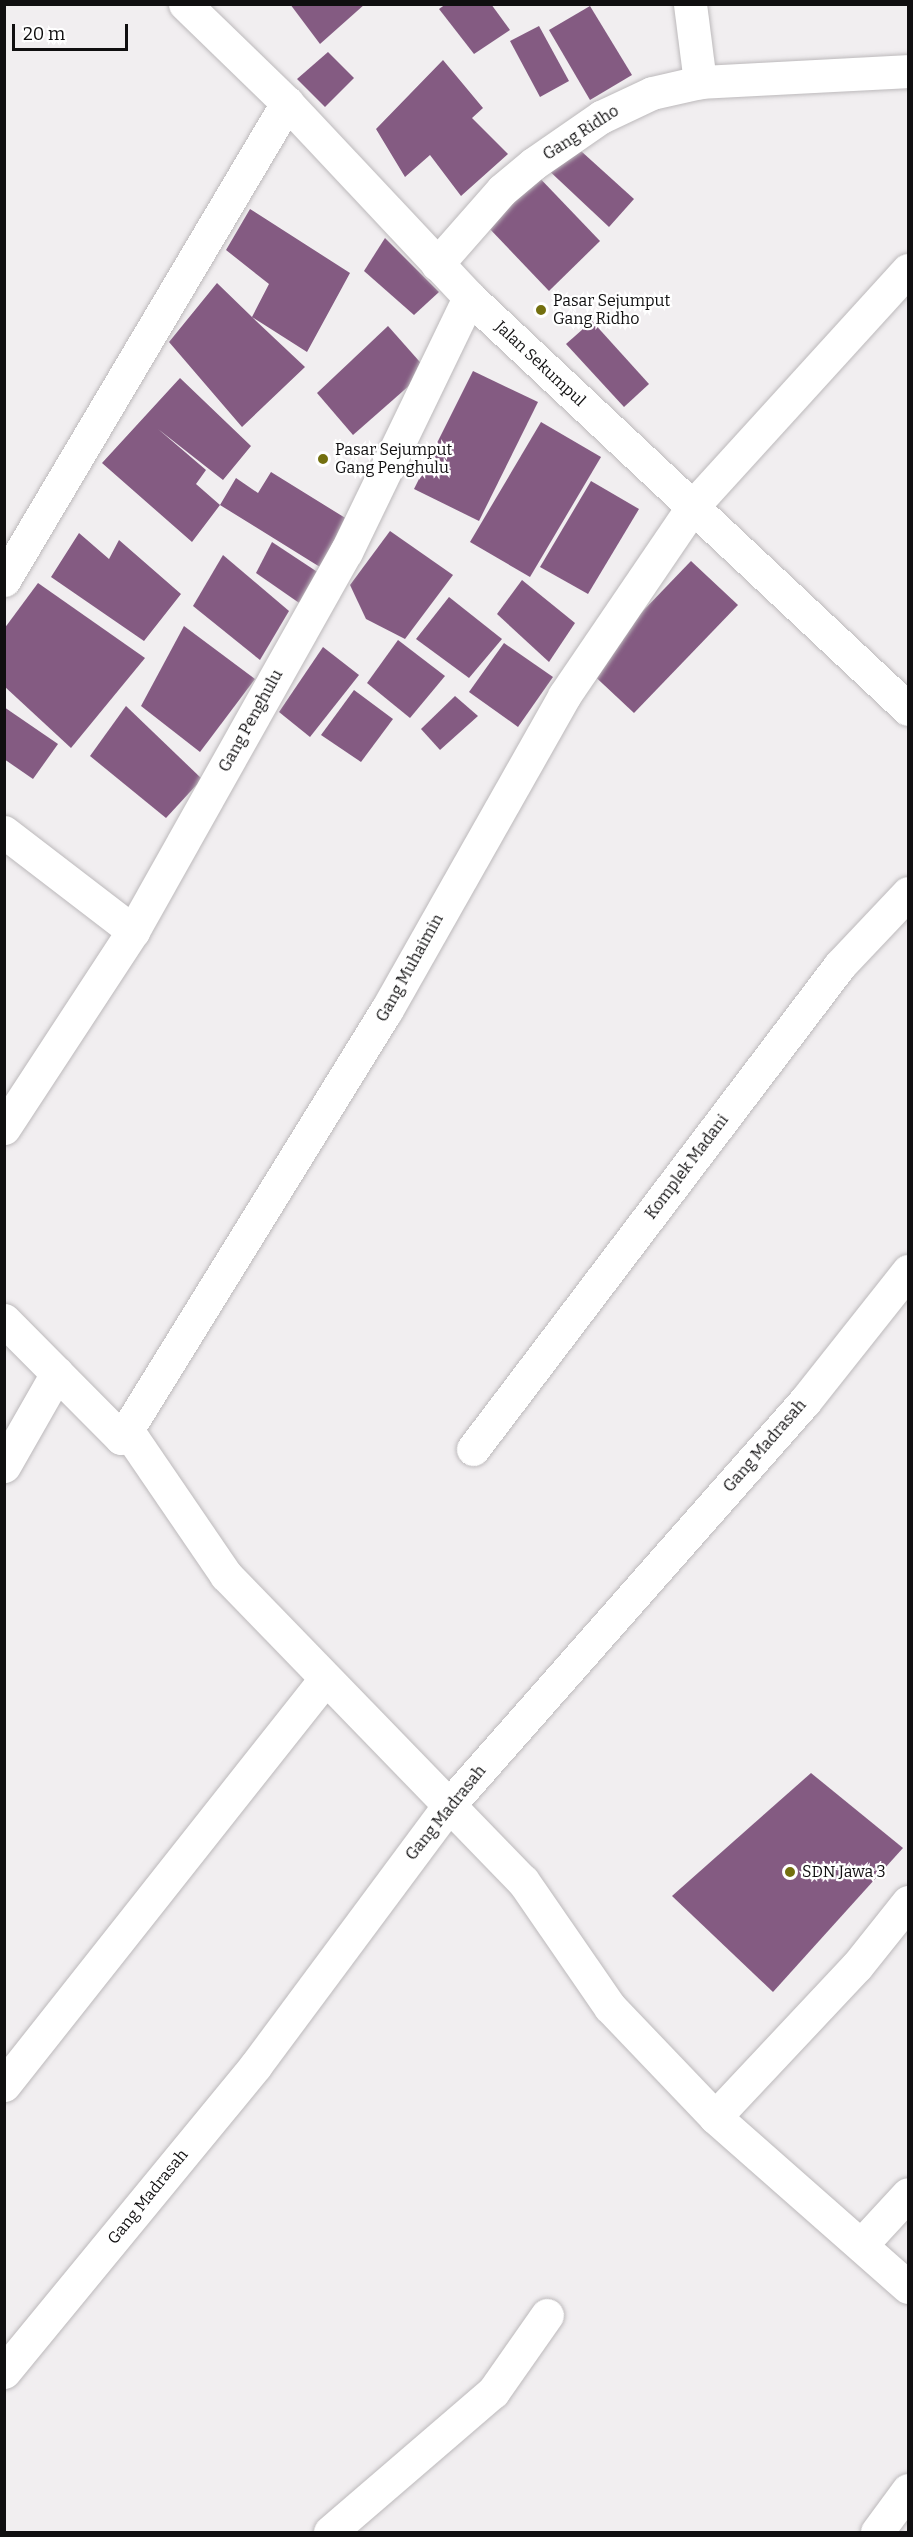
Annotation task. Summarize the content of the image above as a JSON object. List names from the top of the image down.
{
  "streets": {
    "street": [
      "Gang Ridho",
      "Jalan Sekumpul",
      "Gang Penghulu",
      "Gang Muhaimin",
      "Komplek Madani",
      "Gang Madrasah"
    ]
  },
  "crossings": [
    ["Gang Ridho", "Jalan Sekumpul"],
    ["Jalan Sekumpul", "Gang Penghulu"],
    ["Jalan Sekumpul", "Gang Muhaimin"]
  ],
  "places": ["Pasar Sejumput Gang Ridho", "Pasar Sejumput Gang Penghulu", "SDN Jawa 3"],
  "scale_bar": "20 m"
}
